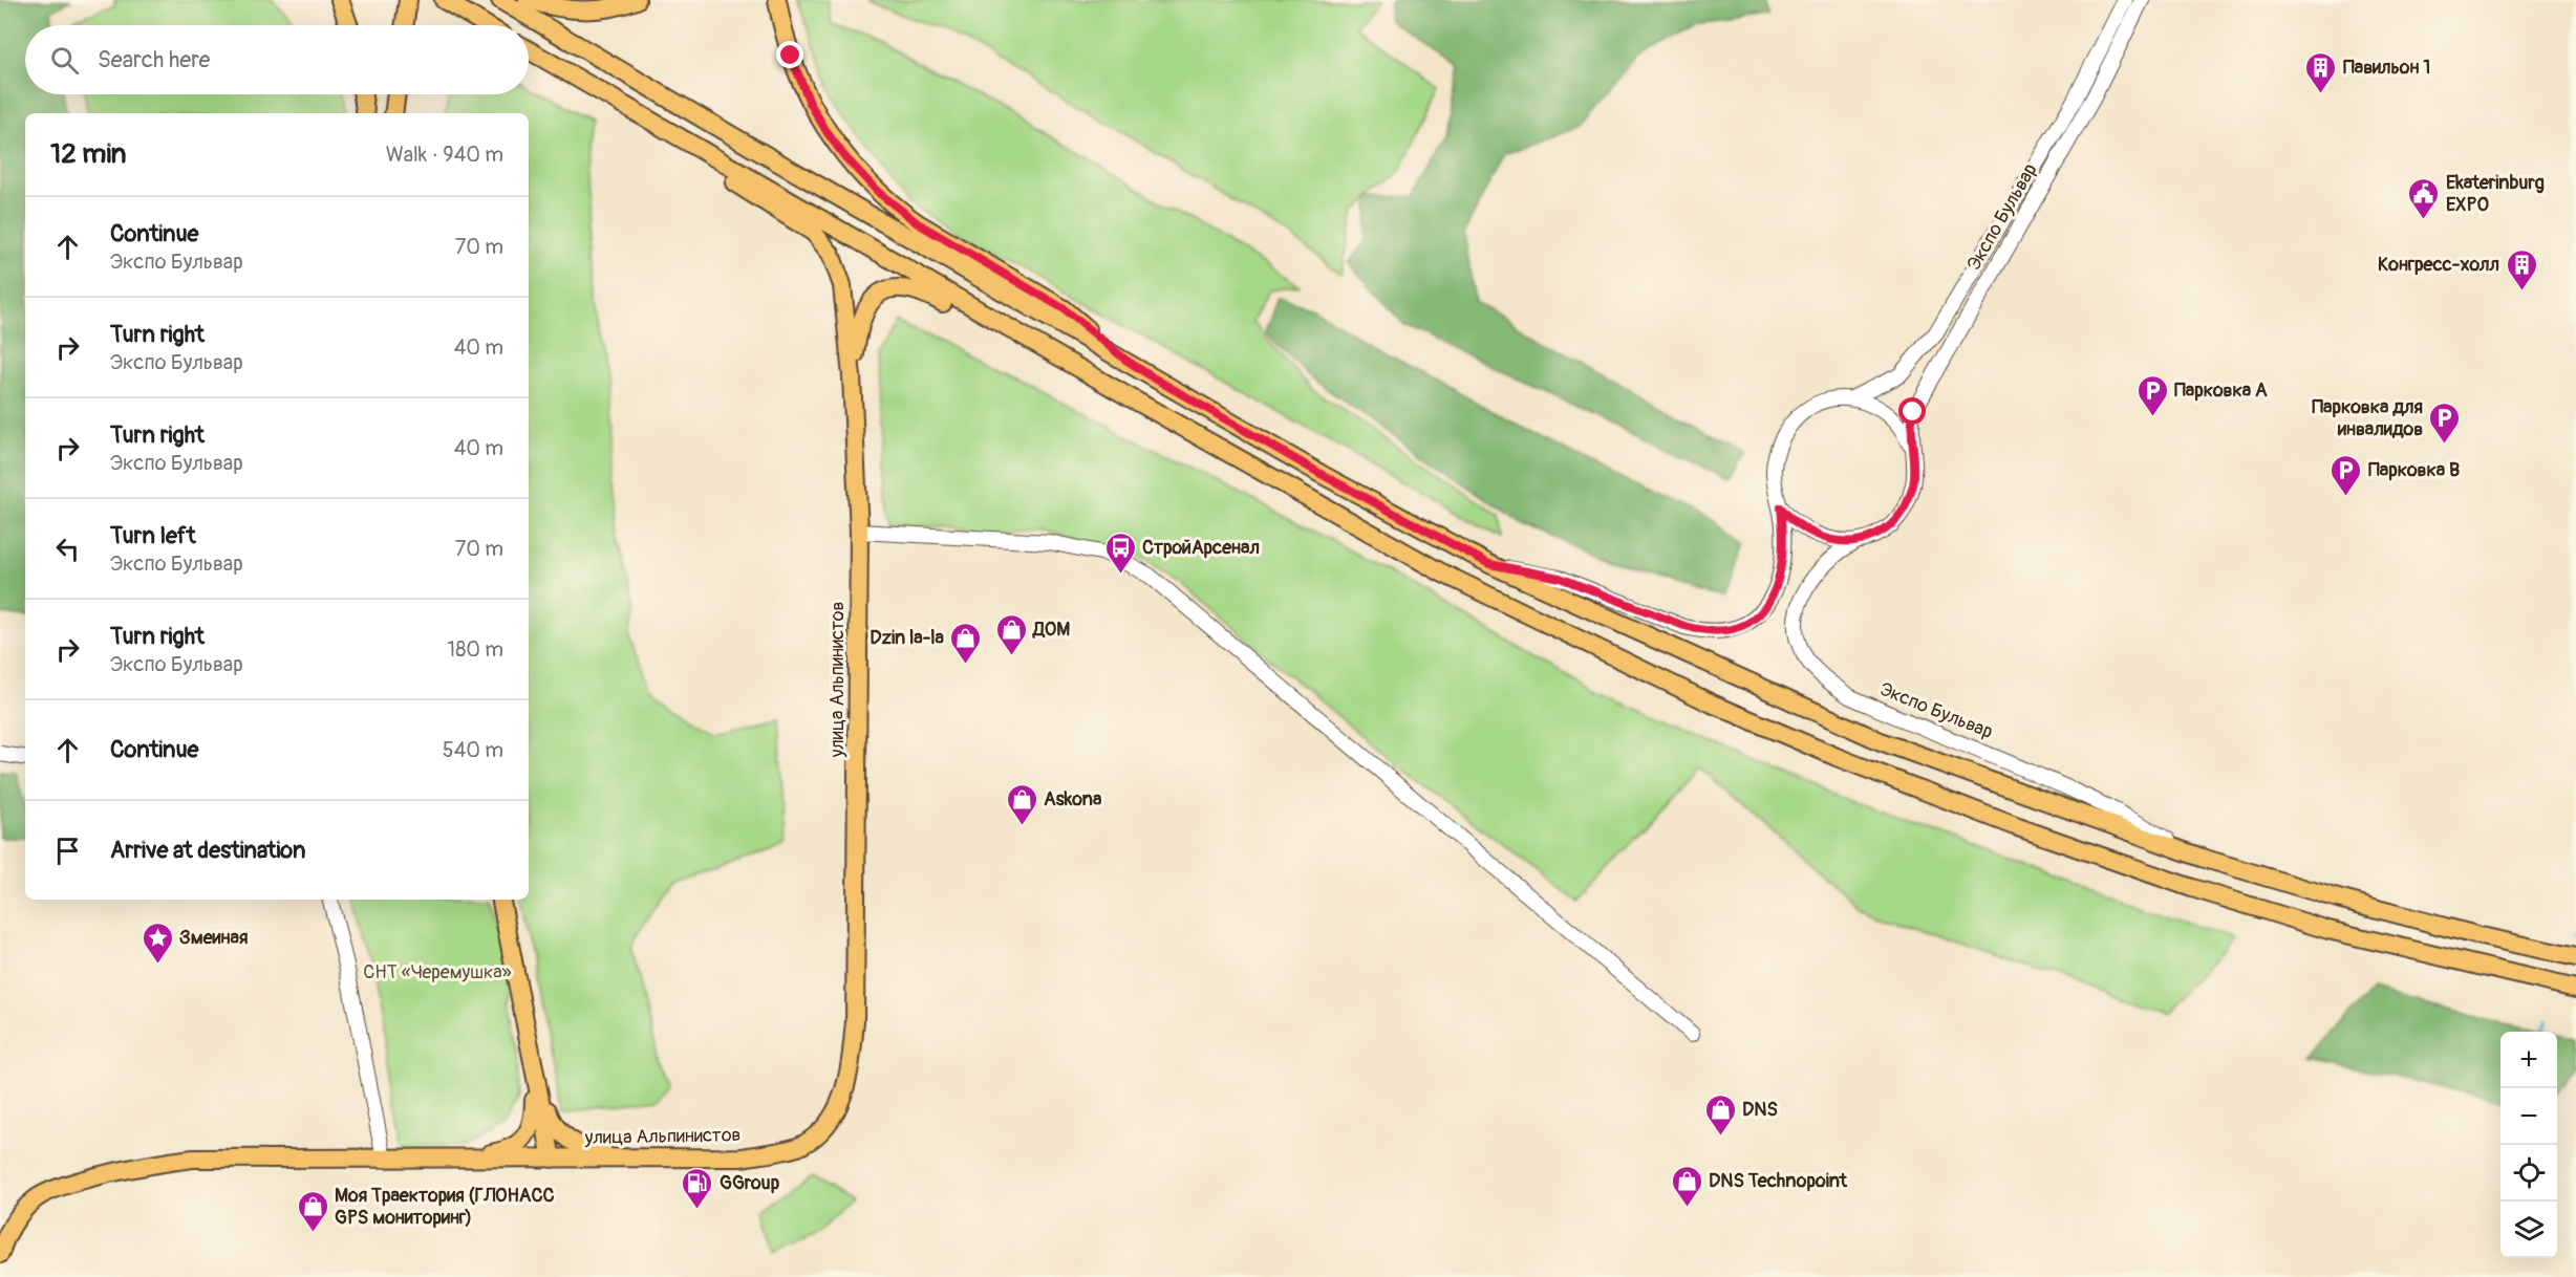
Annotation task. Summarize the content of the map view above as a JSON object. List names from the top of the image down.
{
  "streets": {
    "main road": ["улица Альпинистов"],
    "street": ["Экспо Бульвар"]
  },
  "parks": ["СНТ «Черемушка»"],
  "places": {
    "building": ["Павильон 1", "Конгресс-холл"],
    "public building": ["Ekaterinburg EXPO"],
    "parking": ["Парковка A", "Парковка для инвалидов", "Парковка B"],
    "bus stop": ["СтройАрсенал"],
    "shop": [
      "ДОМ",
      "Dzin la-la",
      "Askona",
      "DNS",
      "DNS Technopoint",
      "Моя Траектория (ГЛОНАСС GPS мониторинг)"
    ],
    "place": ["Змеиная"],
    "fuel station": ["GGroup"]
  },
  "page": {
    "search": "Search here",
    "heading": ["12 min", "Walk · 940 m"],
    "list": [
      ["Continue", "Экспо Бульвар", "70 m"],
      ["Turn right", "Экспо Бульвар", "40 m"],
      ["Turn right", "Экспо Бульвар", "40 m"],
      ["Turn left", "Экспо Бульвар", "70 m"],
      ["Turn right", "Экспо Бульвар", "180 m"],
      ["Continue", "540 m"],
      "Arrive at destination"
    ],
    "map_buttons": ["+", "−"]
  }
}
